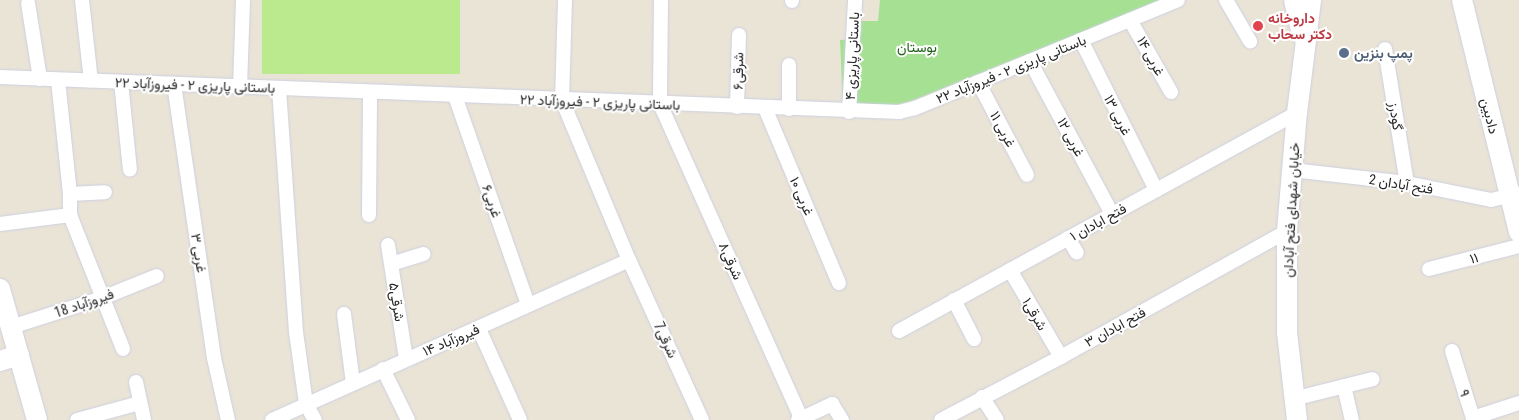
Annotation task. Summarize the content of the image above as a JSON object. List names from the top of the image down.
{
  "streets": {
    "main road": ["دادبین", "خیابان شهدای فتح آبادان"],
    "street": [
      "باستانی پاریزی ۴",
      "غربی ۱۴",
      "باستانی پاریزی ۲ - فیروزآباد ۲۲",
      "شرقی۶",
      "غربی ۱۳",
      "گودرز",
      "غربی ۱۱",
      "غربی ۱۲",
      "فتح آبادان 2",
      "غربی ۱۰",
      "غربی۶",
      "فتح ابادان ۱",
      "غربی ۳",
      "۱۱",
      "شرقی۸",
      "شرقی۵",
      "فیروزآباد 18",
      "شرقی۱",
      "فتح ابادان ۳",
      "فیروزآباد ۱۴",
      "شرقی7",
      "۹"
    ]
  },
  "crossings": [
    ["باستانی پاریزی ۴", "باستانی پاریزی ۲ - فیروزآباد ۲۲"],
    ["غربی ۱۴", "باستانی پاریزی ۲ - فیروزآباد ۲۲"],
    ["باستانی پاریزی ۲ - فیروزآباد ۲۲", "شرقی۶"],
    ["باستانی پاریزی ۲ - فیروزآباد ۲۲", "غربی ۱۳"],
    ["باستانی پاریزی ۲ - فیروزآباد ۲۲", "غربی ۱۱"],
    ["باستانی پاریزی ۲ - فیروزآباد ۲۲", "غربی ۱۲"],
    ["باستانی پاریزی ۲ - فیروزآباد ۲۲", "غربی ۱۰"],
    ["باستانی پاریزی ۲ - فیروزآباد ۲۲", "غربی۶"],
    ["باستانی پاریزی ۲ - فیروزآباد ۲۲", "غربی ۳"],
    ["باستانی پاریزی ۲ - فیروزآباد ۲۲", "شرقی۸"],
    ["باستانی پاریزی ۲ - فیروزآباد ۲۲", "شرقی7"],
    ["غربی ۱۳", "فتح ابادان ۱"],
    ["گودرز", "فتح آبادان 2"],
    ["دادبین", "فتح آبادان 2"],
    ["غربی ۱۲", "فتح ابادان ۱"],
    ["فتح آبادان 2", "خیابان شهدای فتح آبادان"],
    ["غربی۶", "فیروزآباد ۱۴"],
    ["خیابان شهدای فتح آبادان", "فتح ابادان ۱"],
    ["خیابان شهدای فتح آبادان", "فتح ابادان ۳"],
    ["فتح ابادان ۱", "شرقی۱"],
    ["شرقی۵", "فیروزآباد ۱۴"],
    ["شرقی۱", "فتح ابادان ۳"],
    ["فیروزآباد ۱۴", "شرقی7"]
  ],
  "parks": ["بوستان"],
  "places": ["داروخانه دکتر سحاب", "پمپ بنزین"]
}
